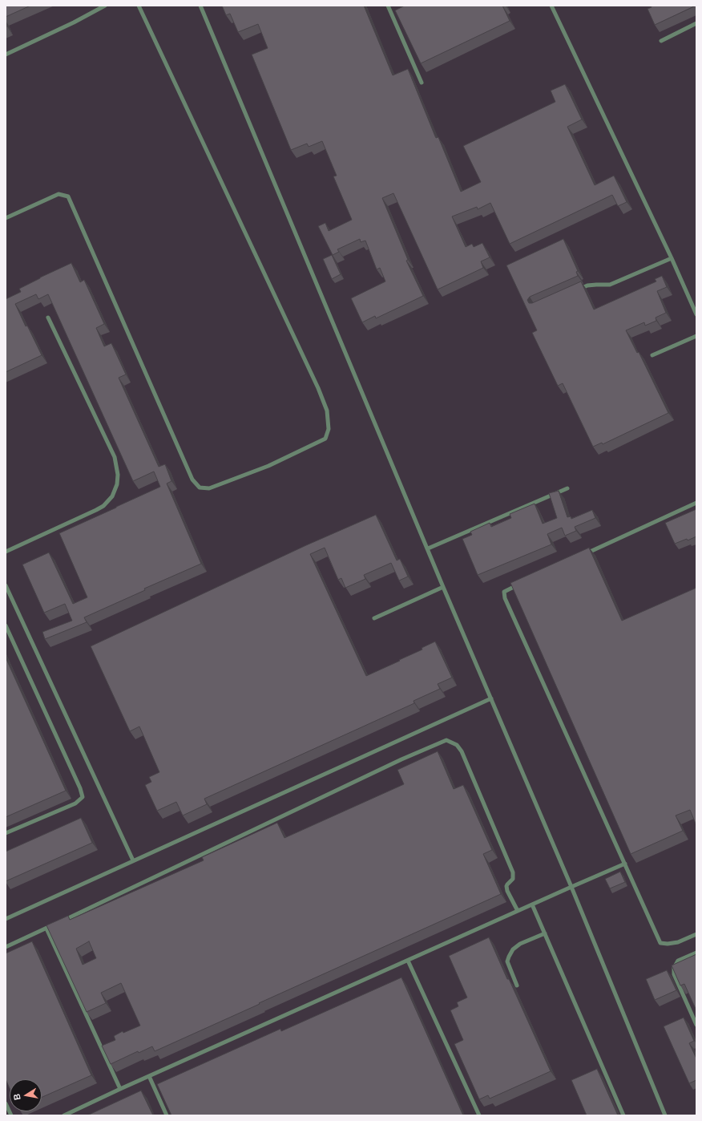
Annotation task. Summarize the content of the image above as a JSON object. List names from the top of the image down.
{
  "north": "left"
}
